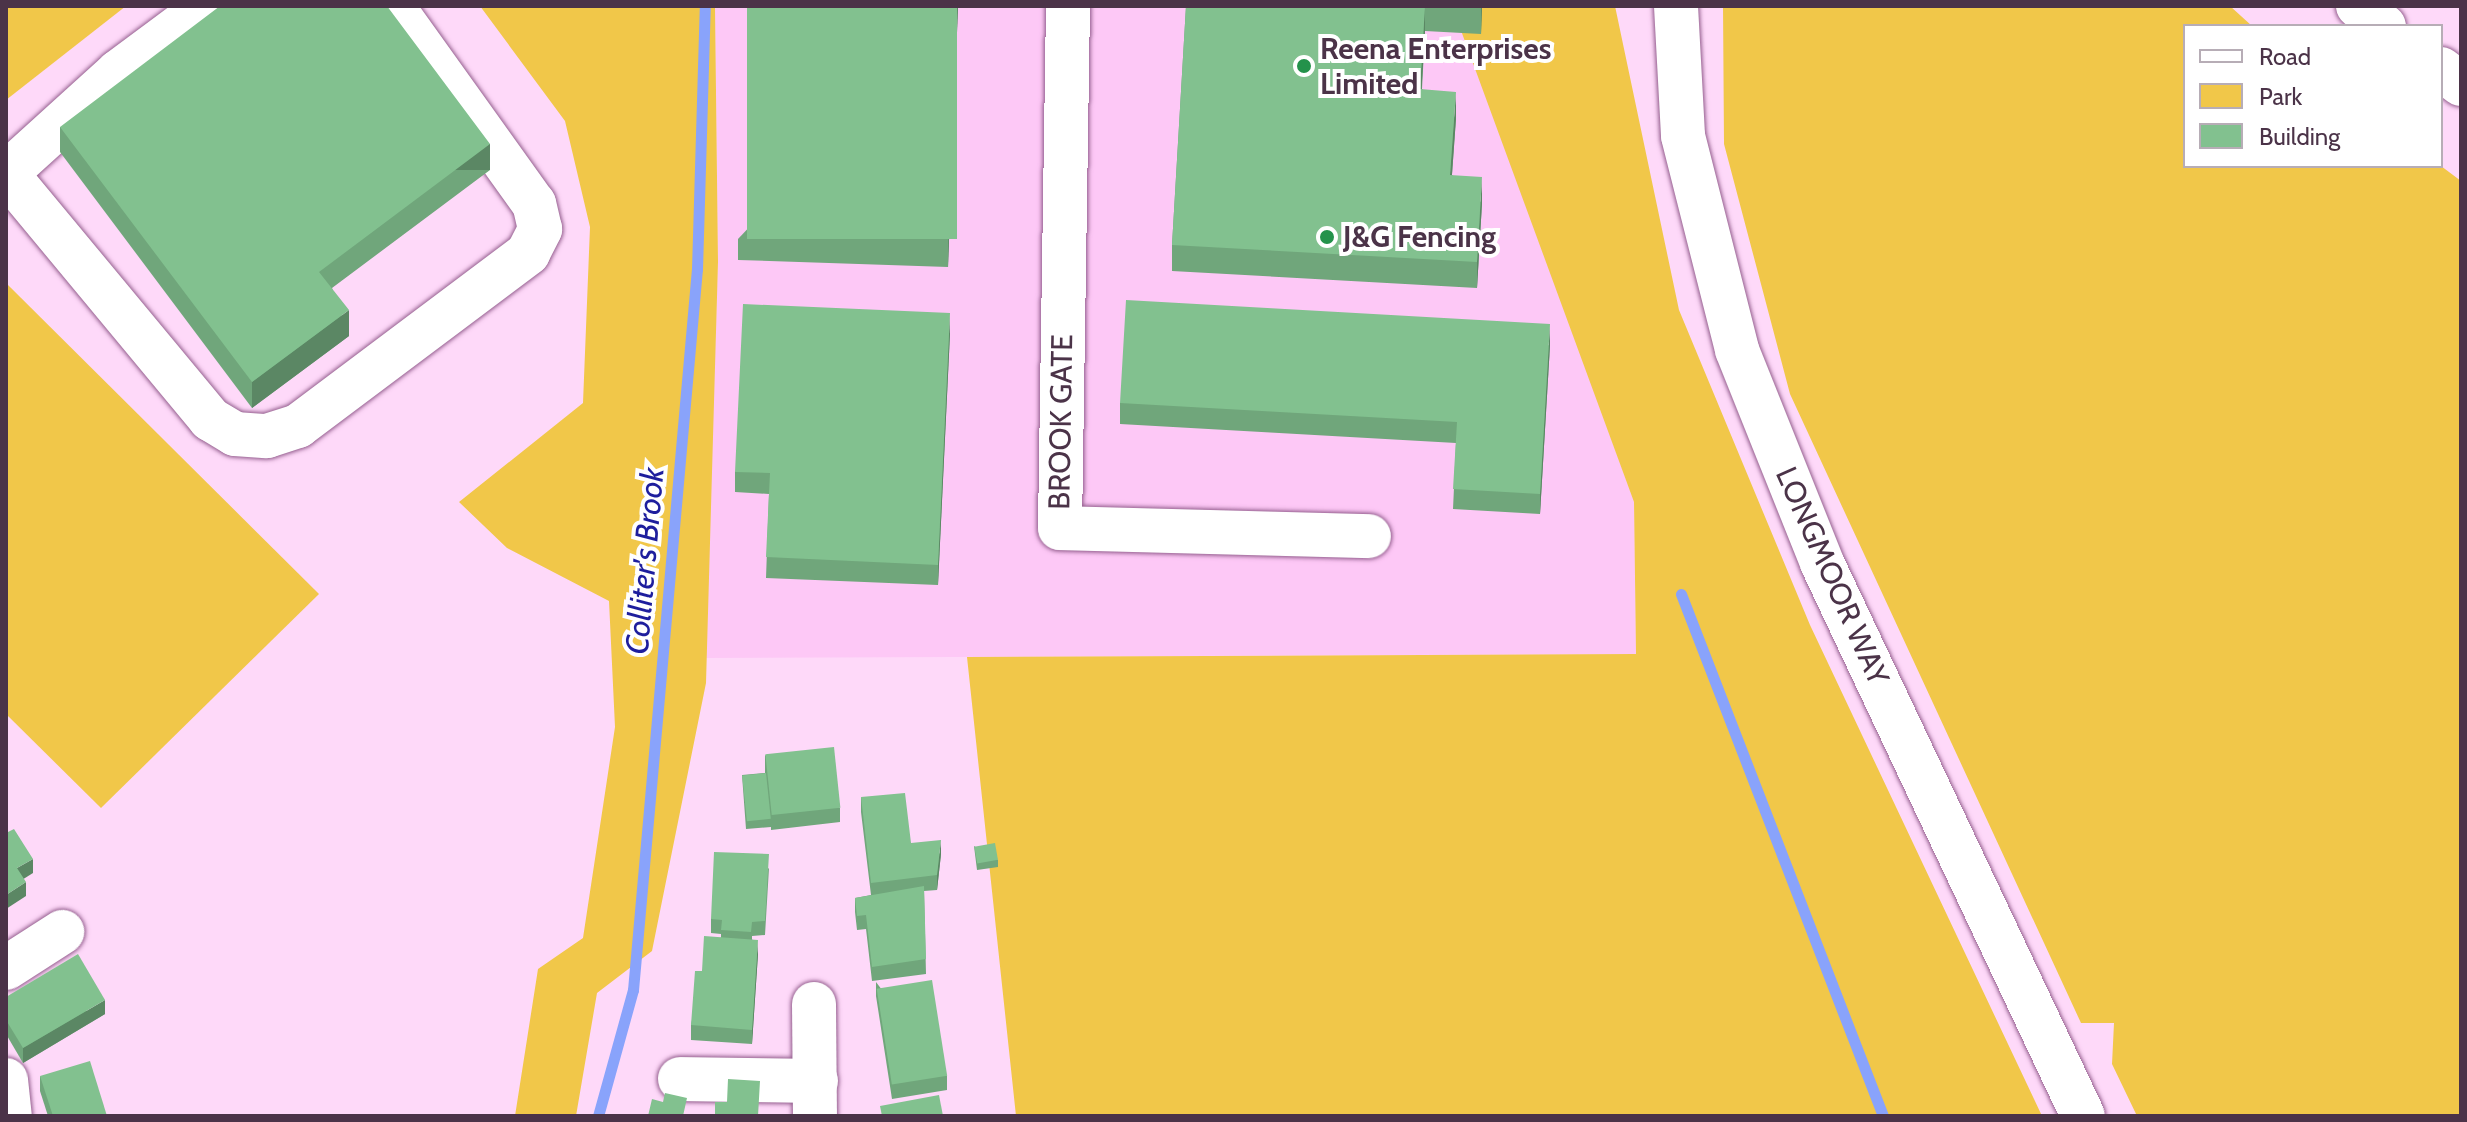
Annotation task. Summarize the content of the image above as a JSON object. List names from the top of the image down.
{
  "streets": {
    "main road": ["BROOK GATE", "LONGMOOR WAY"]
  },
  "water": ["Colliter's Brook"],
  "places": ["Reena Enterprises Limited", "J&G Fencing"],
  "legend": ["Road", "Park", "Building"]
}
